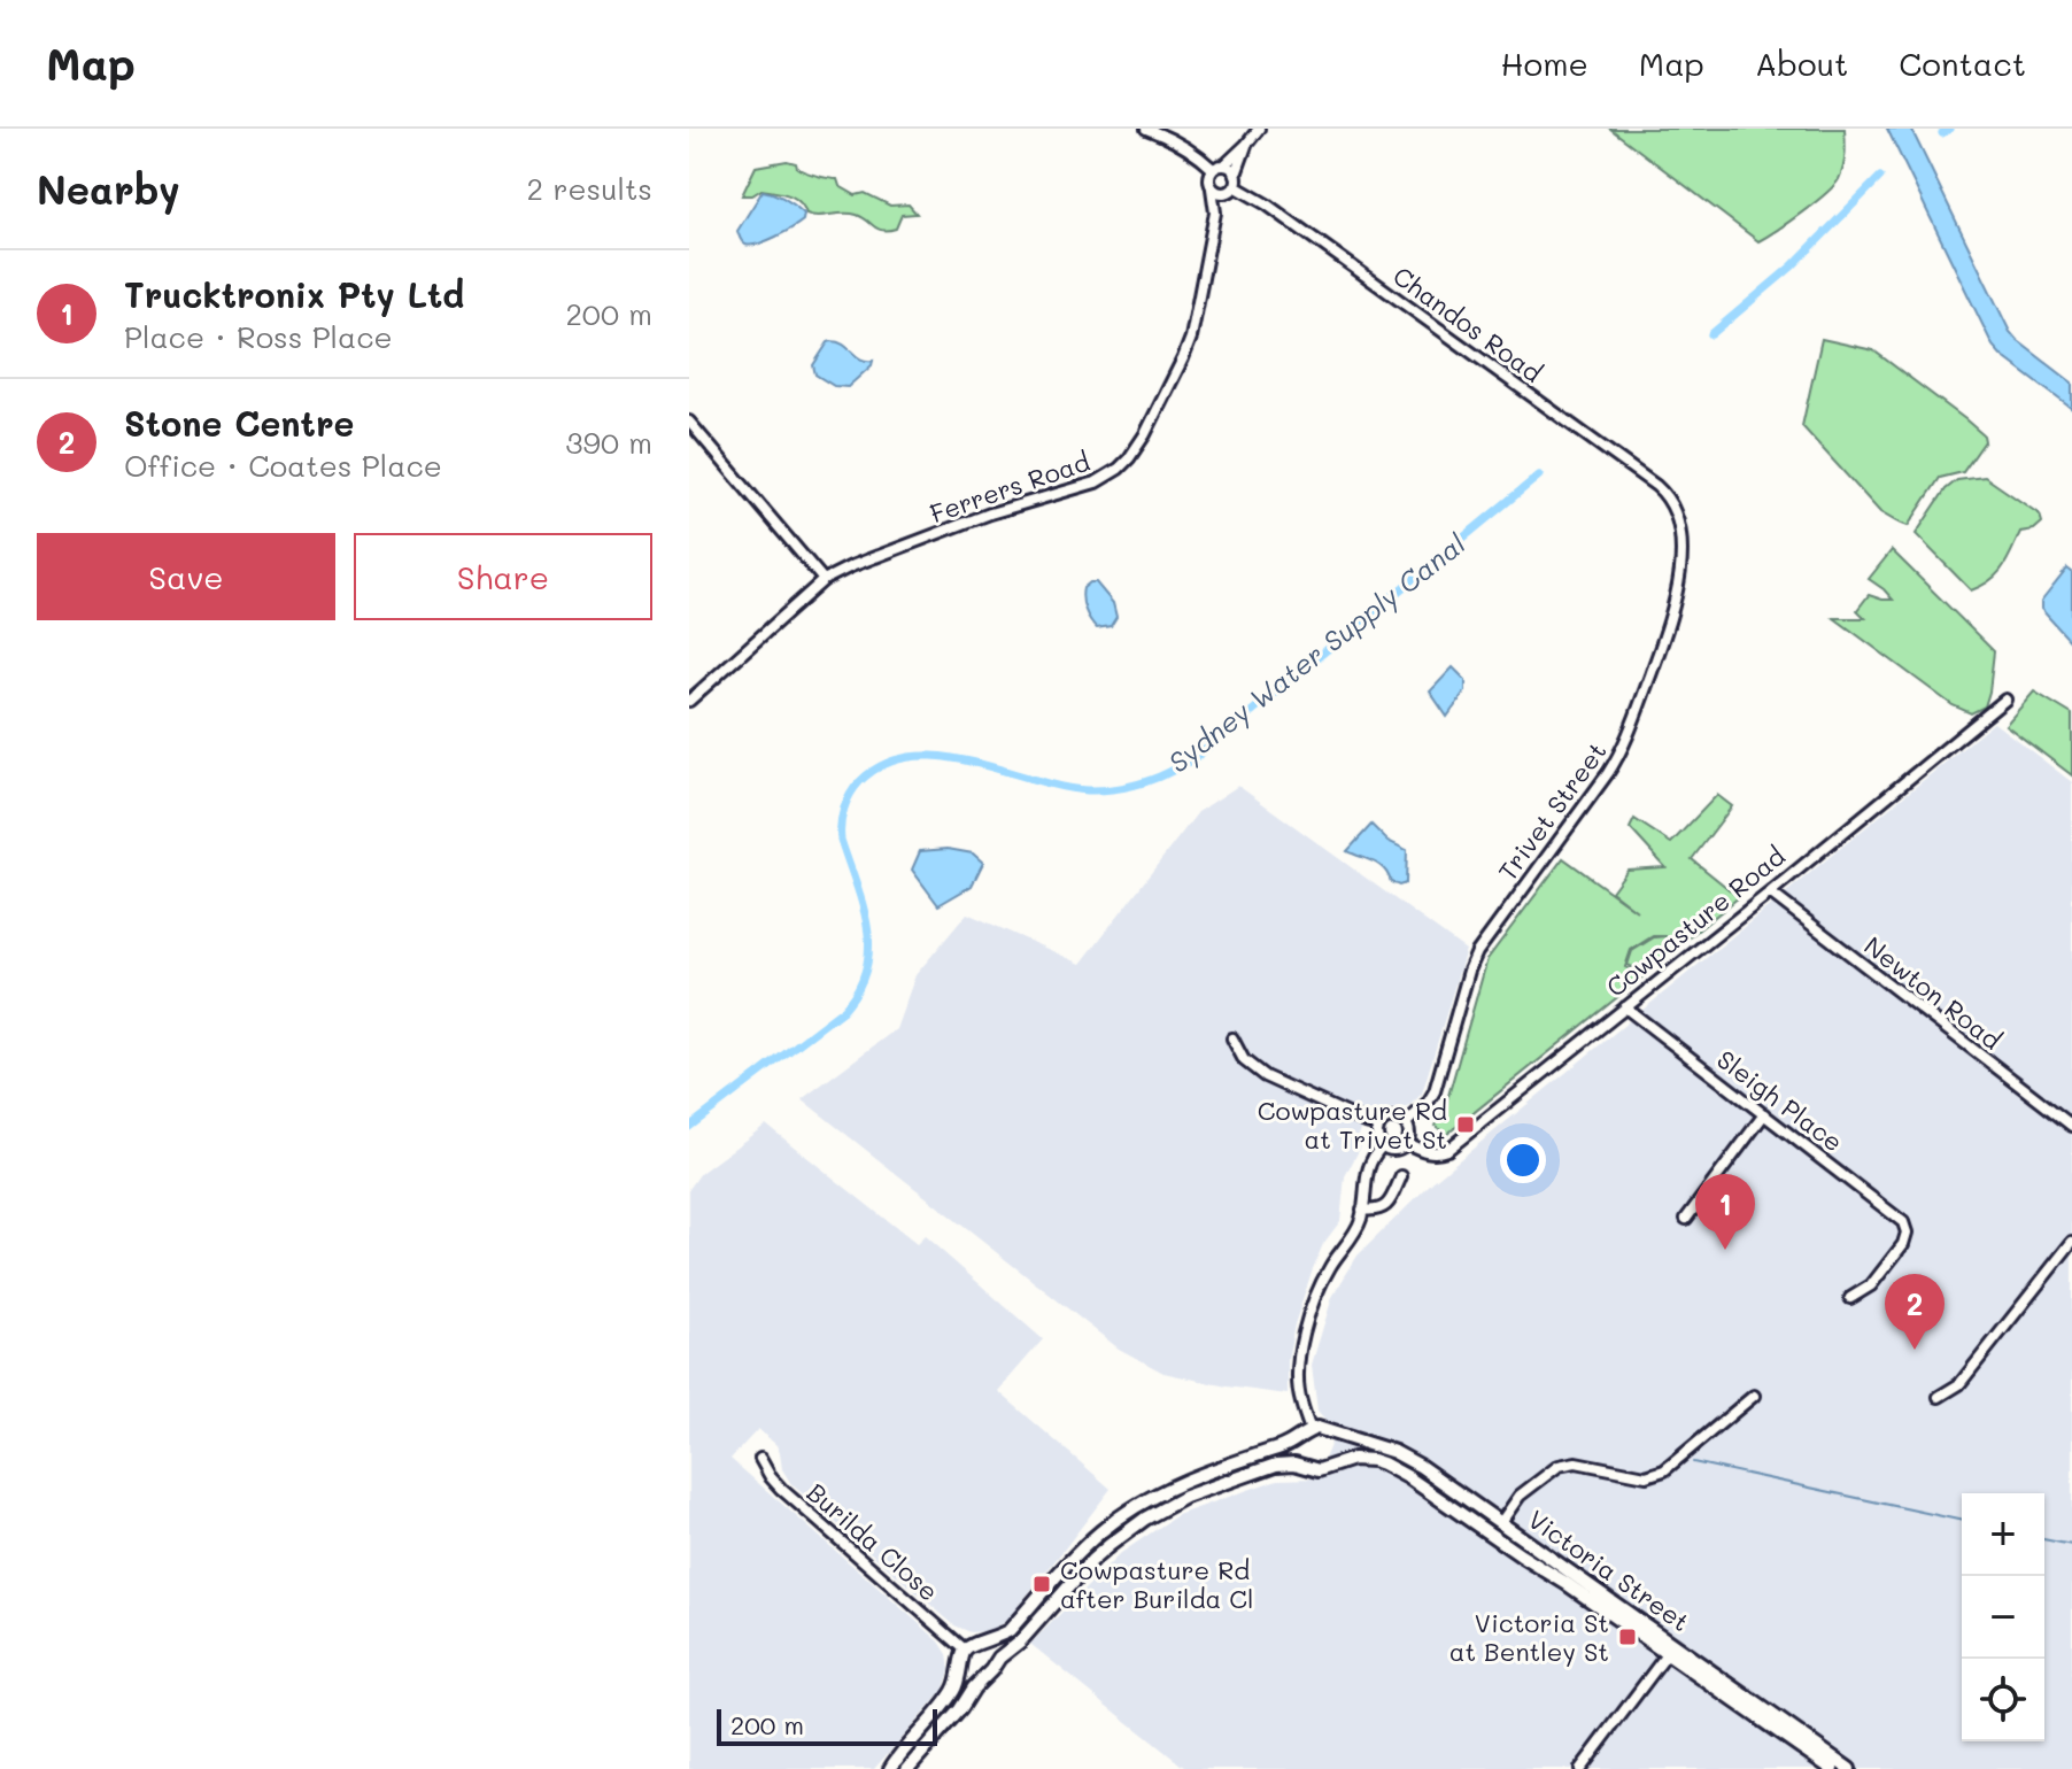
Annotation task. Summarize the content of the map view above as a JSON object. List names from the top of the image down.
{
  "streets": {
    "main road": ["Victoria Street"],
    "street": [
      "Chandos Road",
      "Ferrers Road",
      "Trivet Street",
      "Cowpasture Road",
      "Newton Road",
      "Sleigh Place",
      "Burilda Close"
    ]
  },
  "crossings": [
    ["Chandos Road", "Ferrers Road"],
    ["Chandos Road", "Trivet Street"],
    ["Trivet Street", "Cowpasture Road"],
    ["Cowpasture Road", "Newton Road"],
    ["Cowpasture Road", "Sleigh Place"]
  ],
  "water": ["Sydney Water Supply Canal"],
  "places": {
    "transit": ["Cowpasture Rd at Trivet St", "Cowpasture Rd after Burilda Cl", "Victoria St at Bentley St"]
  },
  "scale_bar": "200 m",
  "page": {
    "header": "Map",
    "nav": [
      "Home",
      "Map",
      "About",
      "Contact"
    ],
    "heading": ["Nearby", "2 results"],
    "list": [
      {
        "mark": "1",
        "name": "Trucktronix Pty Ltd",
        "note": "Place · Ross Place",
        "value": "200 m"
      },
      {
        "mark": "2",
        "name": "Stone Centre",
        "note": "Office · Coates Place",
        "value": "390 m"
      }
    ],
    "buttons": ["Save", "Share"],
    "pins": ["1", "2"],
    "map_buttons": ["+", "−"],
    "scale": "200 m"
  }
}
